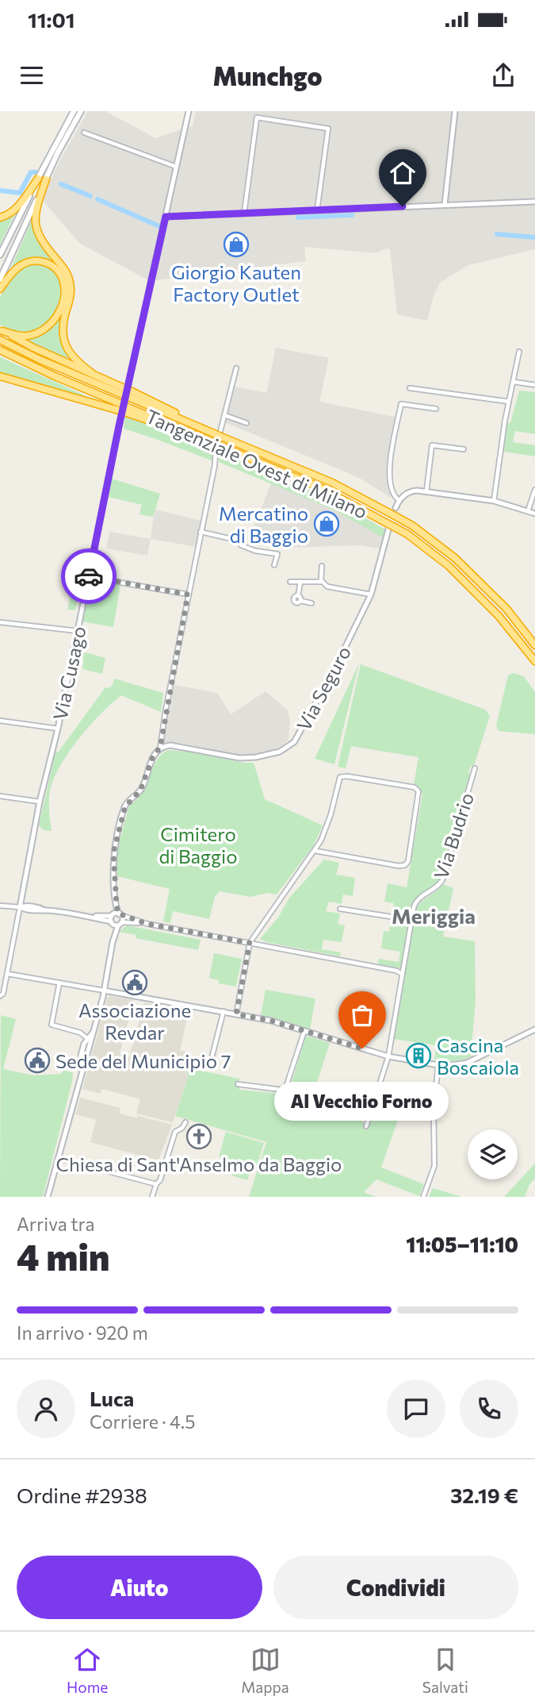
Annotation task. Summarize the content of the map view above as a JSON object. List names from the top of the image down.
{
  "streets": {
    "highway": ["Tangenziale Ovest di Milano"],
    "street": ["Via Cusago", "Via Seguro", "Via Budrio"]
  },
  "districts": ["Meriggia"],
  "parks": ["Cimitero di Baggio"],
  "places": {
    "shop": ["Giorgio Kauten Factory Outlet", "Mercatino di Baggio"],
    "public building": ["Associazione Revdar", "Sede del Municipio 7"],
    "other": ["Al Vecchio Forno"],
    "building": ["Cascina Boscaiola"],
    "church": ["Chiesa di Sant'Anselmo da Baggio"]
  },
  "page": {
    "status": "11:01",
    "header": "Munchgo",
    "bubble": "Al Vecchio Forno",
    "heading": ["4 min", "Arriva tra", "11:05–11:10"],
    "panel": [
      "Luca",
      "Corriere · 4.5",
      "Ordine #2938",
      "32.19 €"
    ],
    "bar": "In arrivo · 920 m",
    "buttons": ["Aiuto", "Condividi"],
    "tabs": ["Home", "Mappa", "Salvati"]
  }
}
